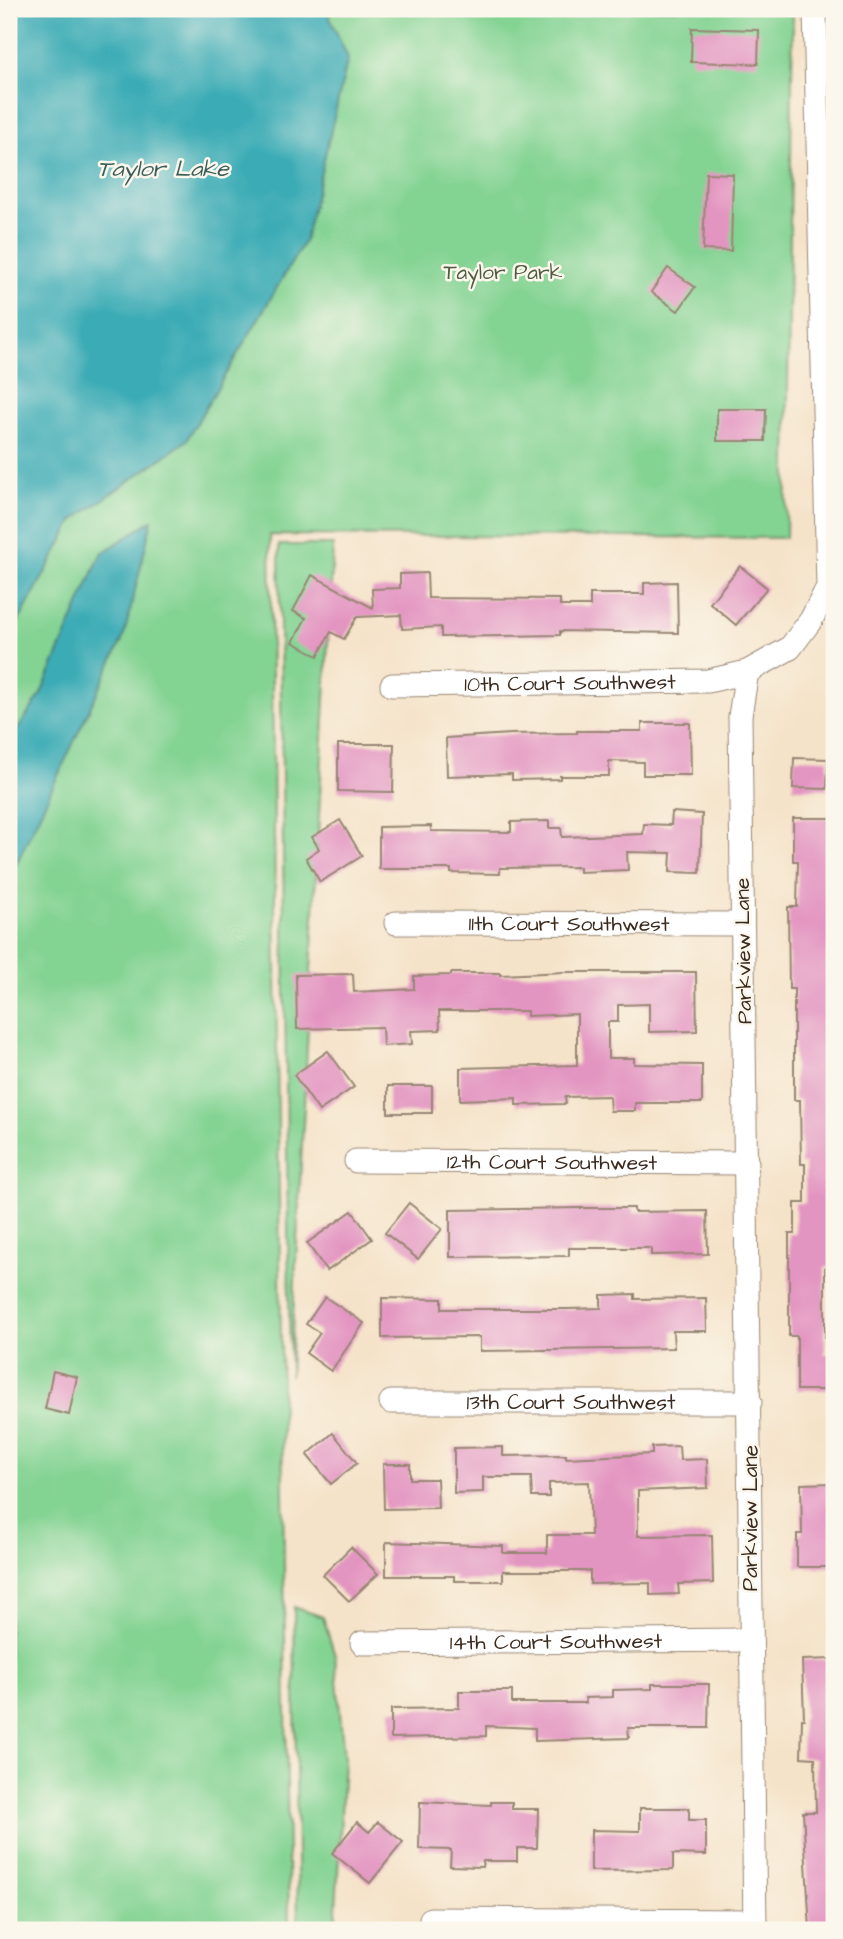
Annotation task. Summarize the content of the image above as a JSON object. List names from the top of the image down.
{
  "streets": {
    "street": [
      "10th Court Southwest",
      "11th Court Southwest",
      "Parkview Lane",
      "12th Court Southwest",
      "13th Court Southwest",
      "14th Court Southwest"
    ]
  },
  "crossings": [
    ["10th Court Southwest", "Parkview Lane"],
    ["11th Court Southwest", "Parkview Lane"],
    ["Parkview Lane", "12th Court Southwest"],
    ["Parkview Lane", "13th Court Southwest"],
    ["Parkview Lane", "14th Court Southwest"]
  ],
  "water": ["Taylor Lake"],
  "parks": ["Taylor Park"]
}
